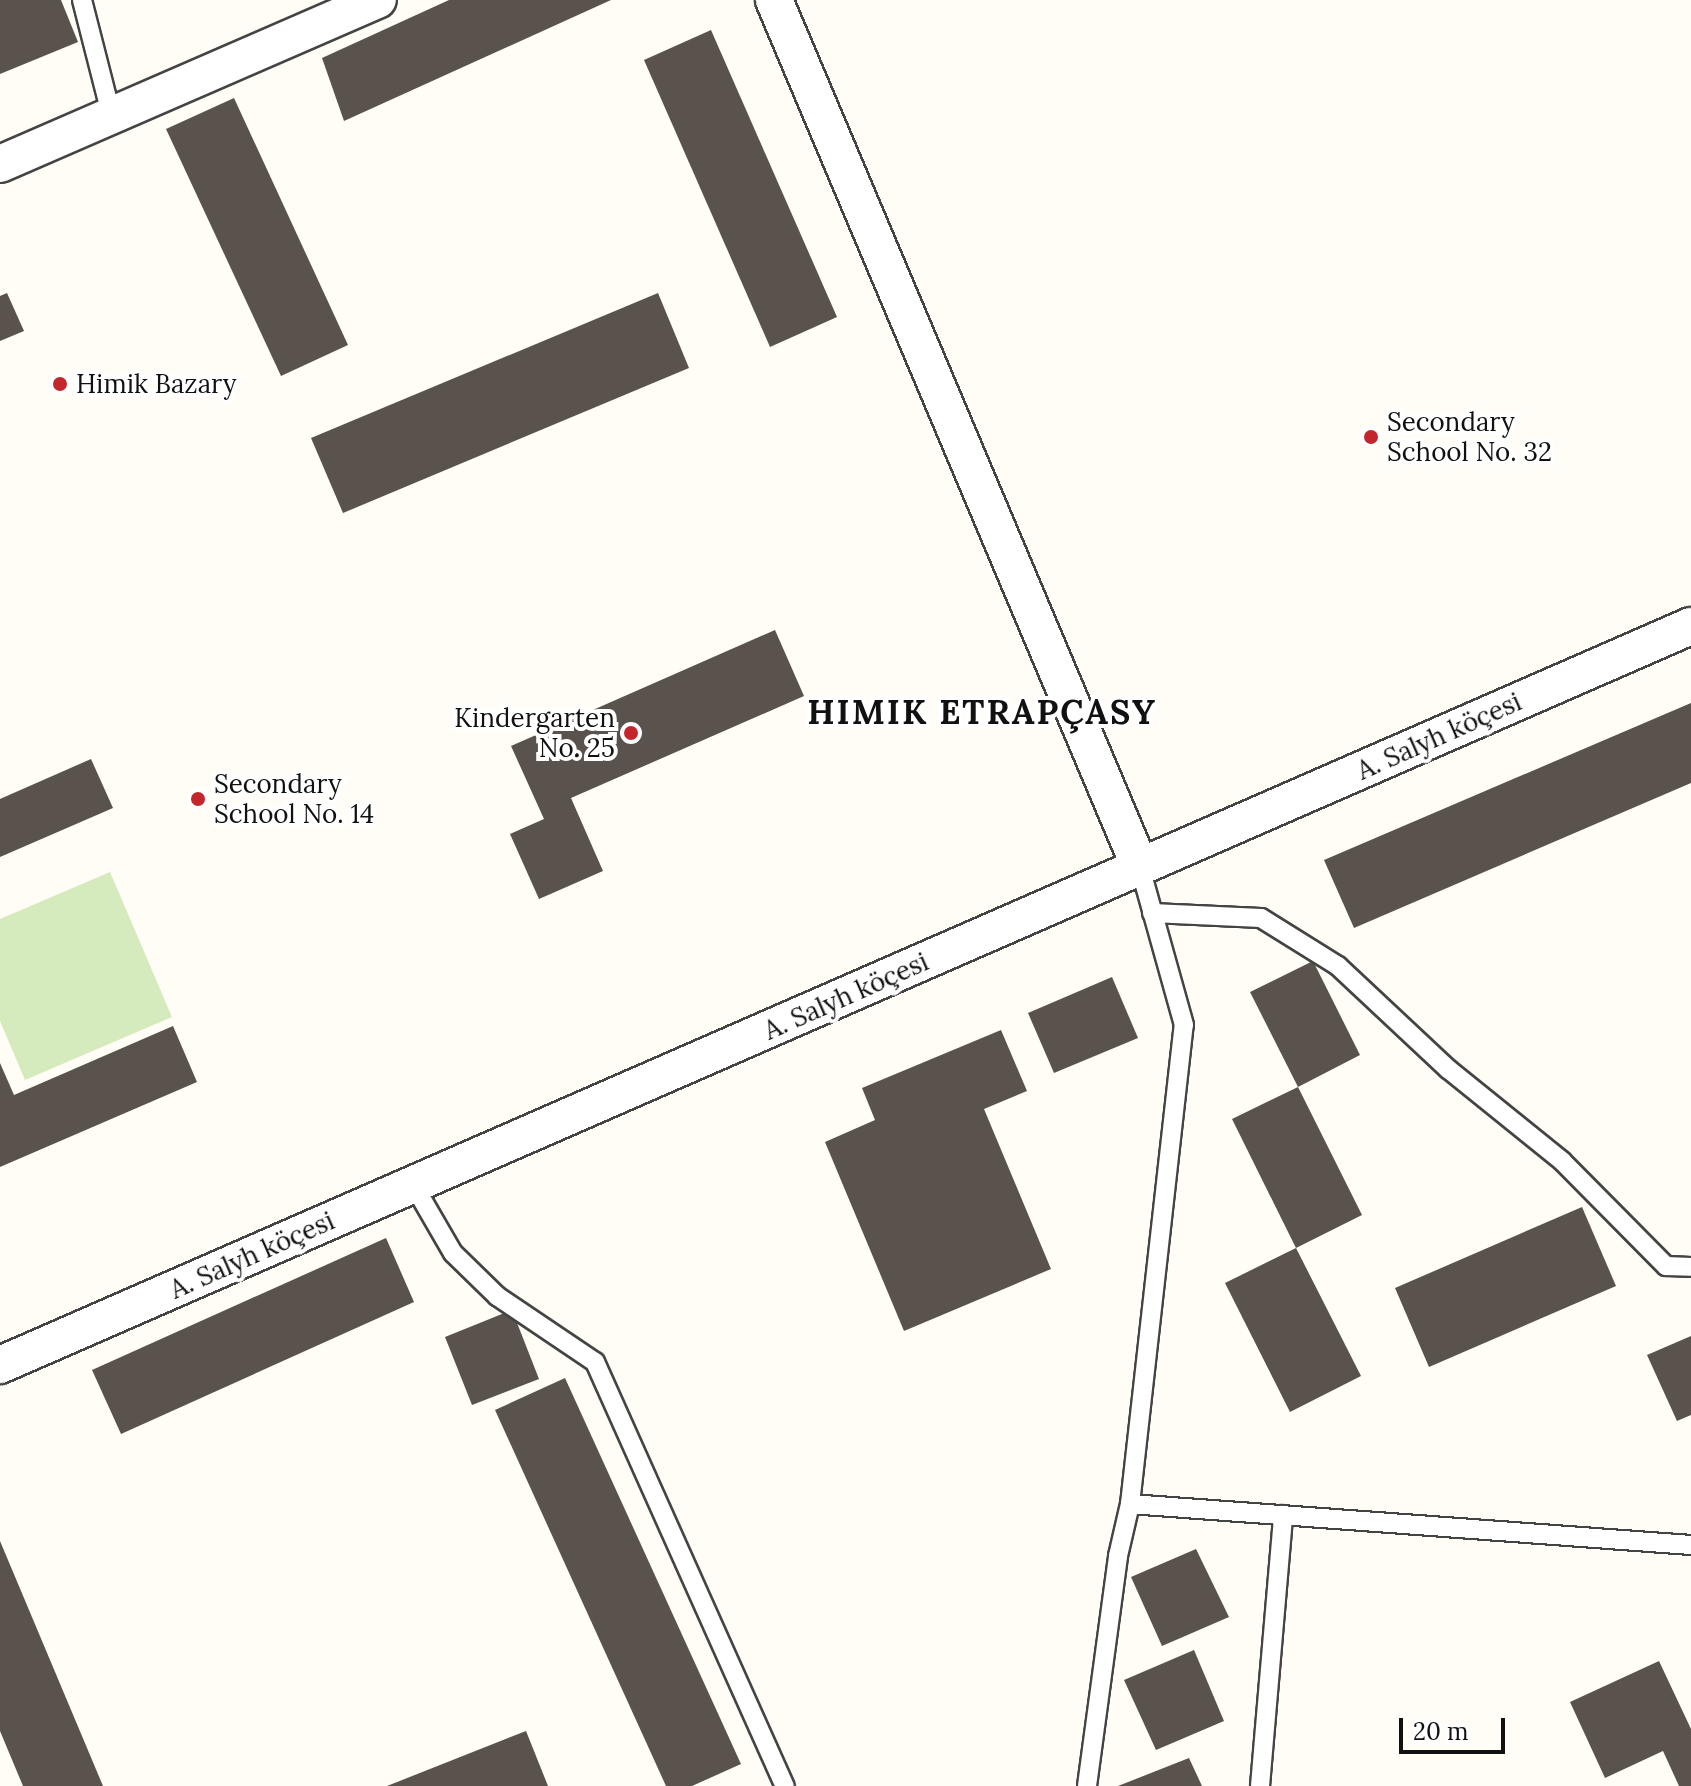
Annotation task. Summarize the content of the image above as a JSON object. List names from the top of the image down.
{
  "streets": {
    "street": ["A. Salyh köçesi"]
  },
  "districts": ["HIMIK ETRAPÇASY"],
  "places": [
    "Himik Bazary",
    "Secondary School No. 32",
    "Kindergarten No. 25",
    "Secondary School No. 14"
  ],
  "scale_bar": "20 m"
}
